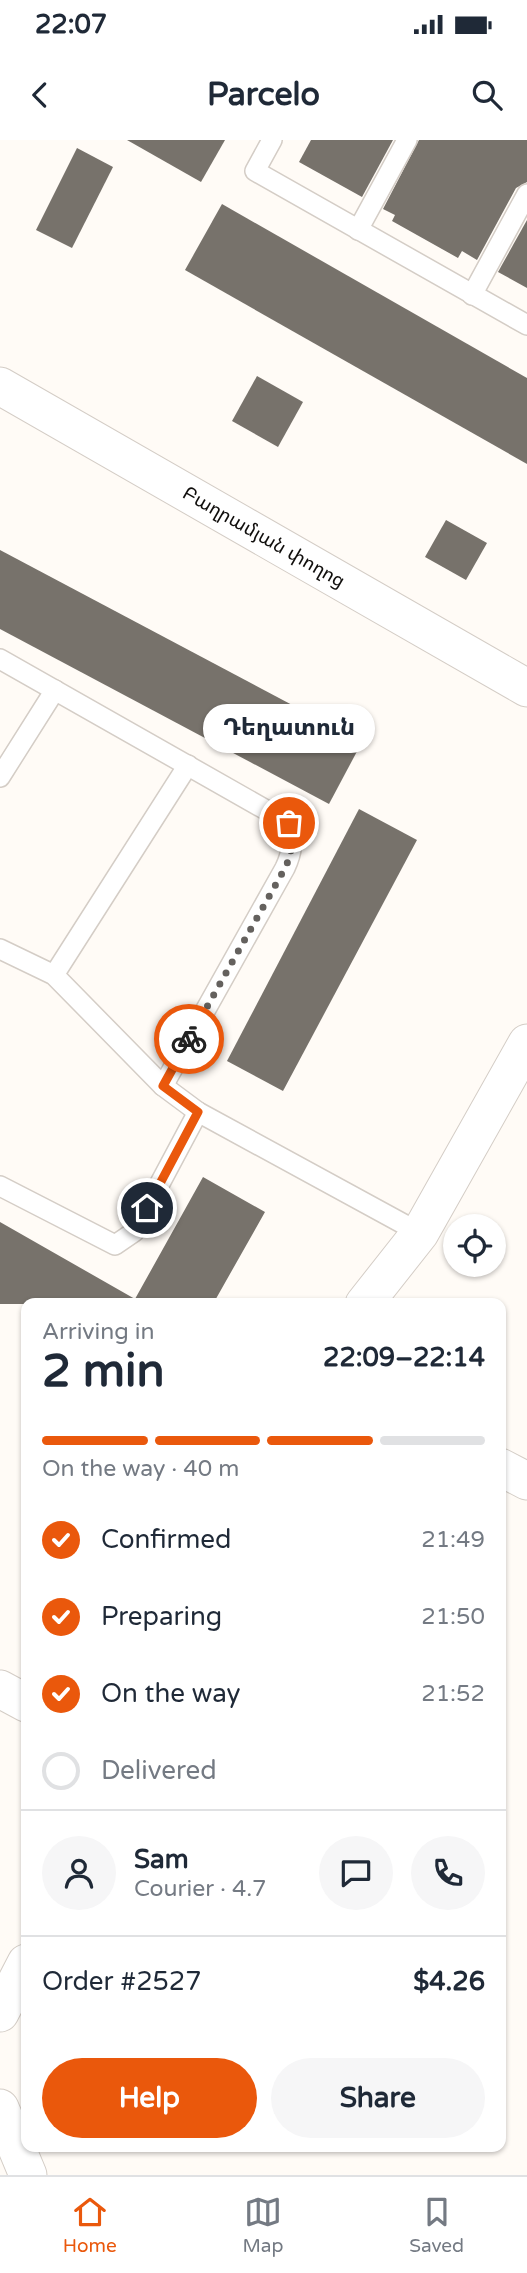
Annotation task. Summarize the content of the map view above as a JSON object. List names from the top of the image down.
{
  "streets": {
    "street": ["Բաղրամյան փողոց"]
  },
  "places": ["Դեղատուն"],
  "page": {
    "status": "22:07",
    "header": "Parcelo",
    "bubble": "Դեղատուն",
    "heading": ["2 min", "Arriving in", "22:09–22:14"],
    "panel": [
      "Sam",
      "Courier · 4.7",
      "Order #2527",
      "$4.26"
    ],
    "bar": "On the way · 40 m",
    "list": [
      ["Confirmed", "21:49"],
      ["Preparing", "21:50"],
      ["On the way", "21:52"],
      "Delivered"
    ],
    "buttons": ["Help", "Share"],
    "tabs": ["Home", "Map", "Saved"]
  }
}
